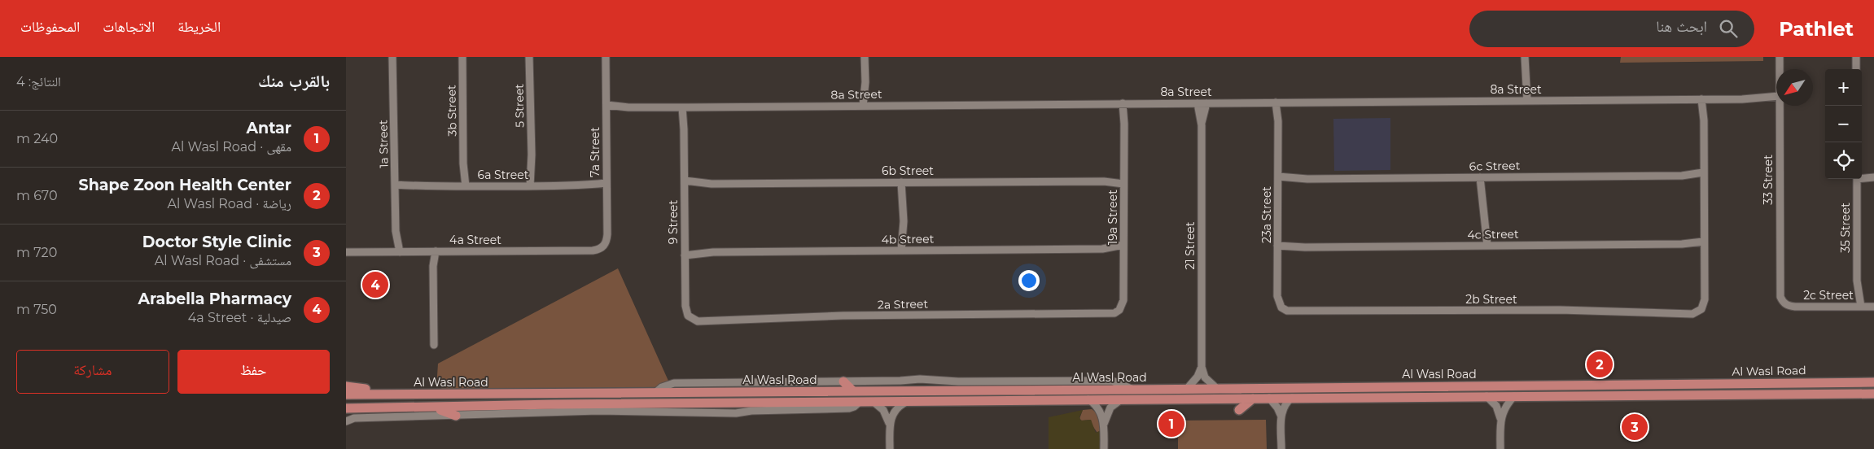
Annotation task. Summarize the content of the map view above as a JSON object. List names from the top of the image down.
{
  "streets": {
    "main road": ["Al Wasl Road"],
    "street": [
      "8a Street",
      "5 Street",
      "3b Street",
      "1a Street",
      "7a Street",
      "6c Street",
      "6b Street",
      "6a Street",
      "33 Street",
      "23a Street",
      "19a Street",
      "9 Street",
      "35 Street",
      "4c Street",
      "4b Street",
      "4a Street",
      "21 Street",
      "2c Street",
      "2b Street",
      "2a Street"
    ]
  },
  "crossings": [
    ["8a Street", "7a Street"],
    ["8a Street", "23a Street"],
    ["8a Street", "19a Street"],
    ["8a Street", "9 Street"],
    ["8a Street", "21 Street"],
    ["5 Street", "6a Street"],
    ["3b Street", "6a Street"],
    ["1a Street", "6a Street"],
    ["1a Street", "4a Street"],
    ["7a Street", "6a Street"],
    ["7a Street", "4a Street"],
    ["6c Street", "23a Street"],
    ["6b Street", "19a Street"],
    ["6b Street", "9 Street"],
    ["33 Street", "2c Street"],
    ["23a Street", "4c Street"],
    ["23a Street", "2b Street"],
    ["19a Street", "4b Street"],
    ["19a Street", "2a Street"],
    ["9 Street", "4b Street"],
    ["9 Street", "2a Street"],
    ["35 Street", "2c Street"],
    ["4c Street", "2b Street"]
  ],
  "north": "bottom left",
  "page": {
    "header": "Pathlet",
    "search": "ابحث هنا",
    "nav": ["الخريطة", "الاتجاهات", "المحفوظات"],
    "heading": ["بالقرب منك", "النتائج: 4"],
    "map_buttons": ["+", "−"],
    "list": [
      {
        "mark": "1",
        "name": "Antar",
        "note": "مقهى · Al Wasl Road",
        "value": "240 m"
      },
      {
        "mark": "2",
        "name": "Shape Zoon Health Center",
        "note": "رياضة · Al Wasl Road",
        "value": "670 m"
      },
      {
        "mark": "3",
        "name": "Doctor Style Clinic",
        "note": "مستشفى · Al Wasl Road",
        "value": "720 m"
      },
      {
        "mark": "4",
        "name": "Arabella Pharmacy",
        "note": "صيدلية · 4a Street",
        "value": "750 m"
      }
    ],
    "pins": [
      "4",
      "2",
      "1",
      "3"
    ],
    "buttons": ["حفظ", "مشاركة"]
  }
}
